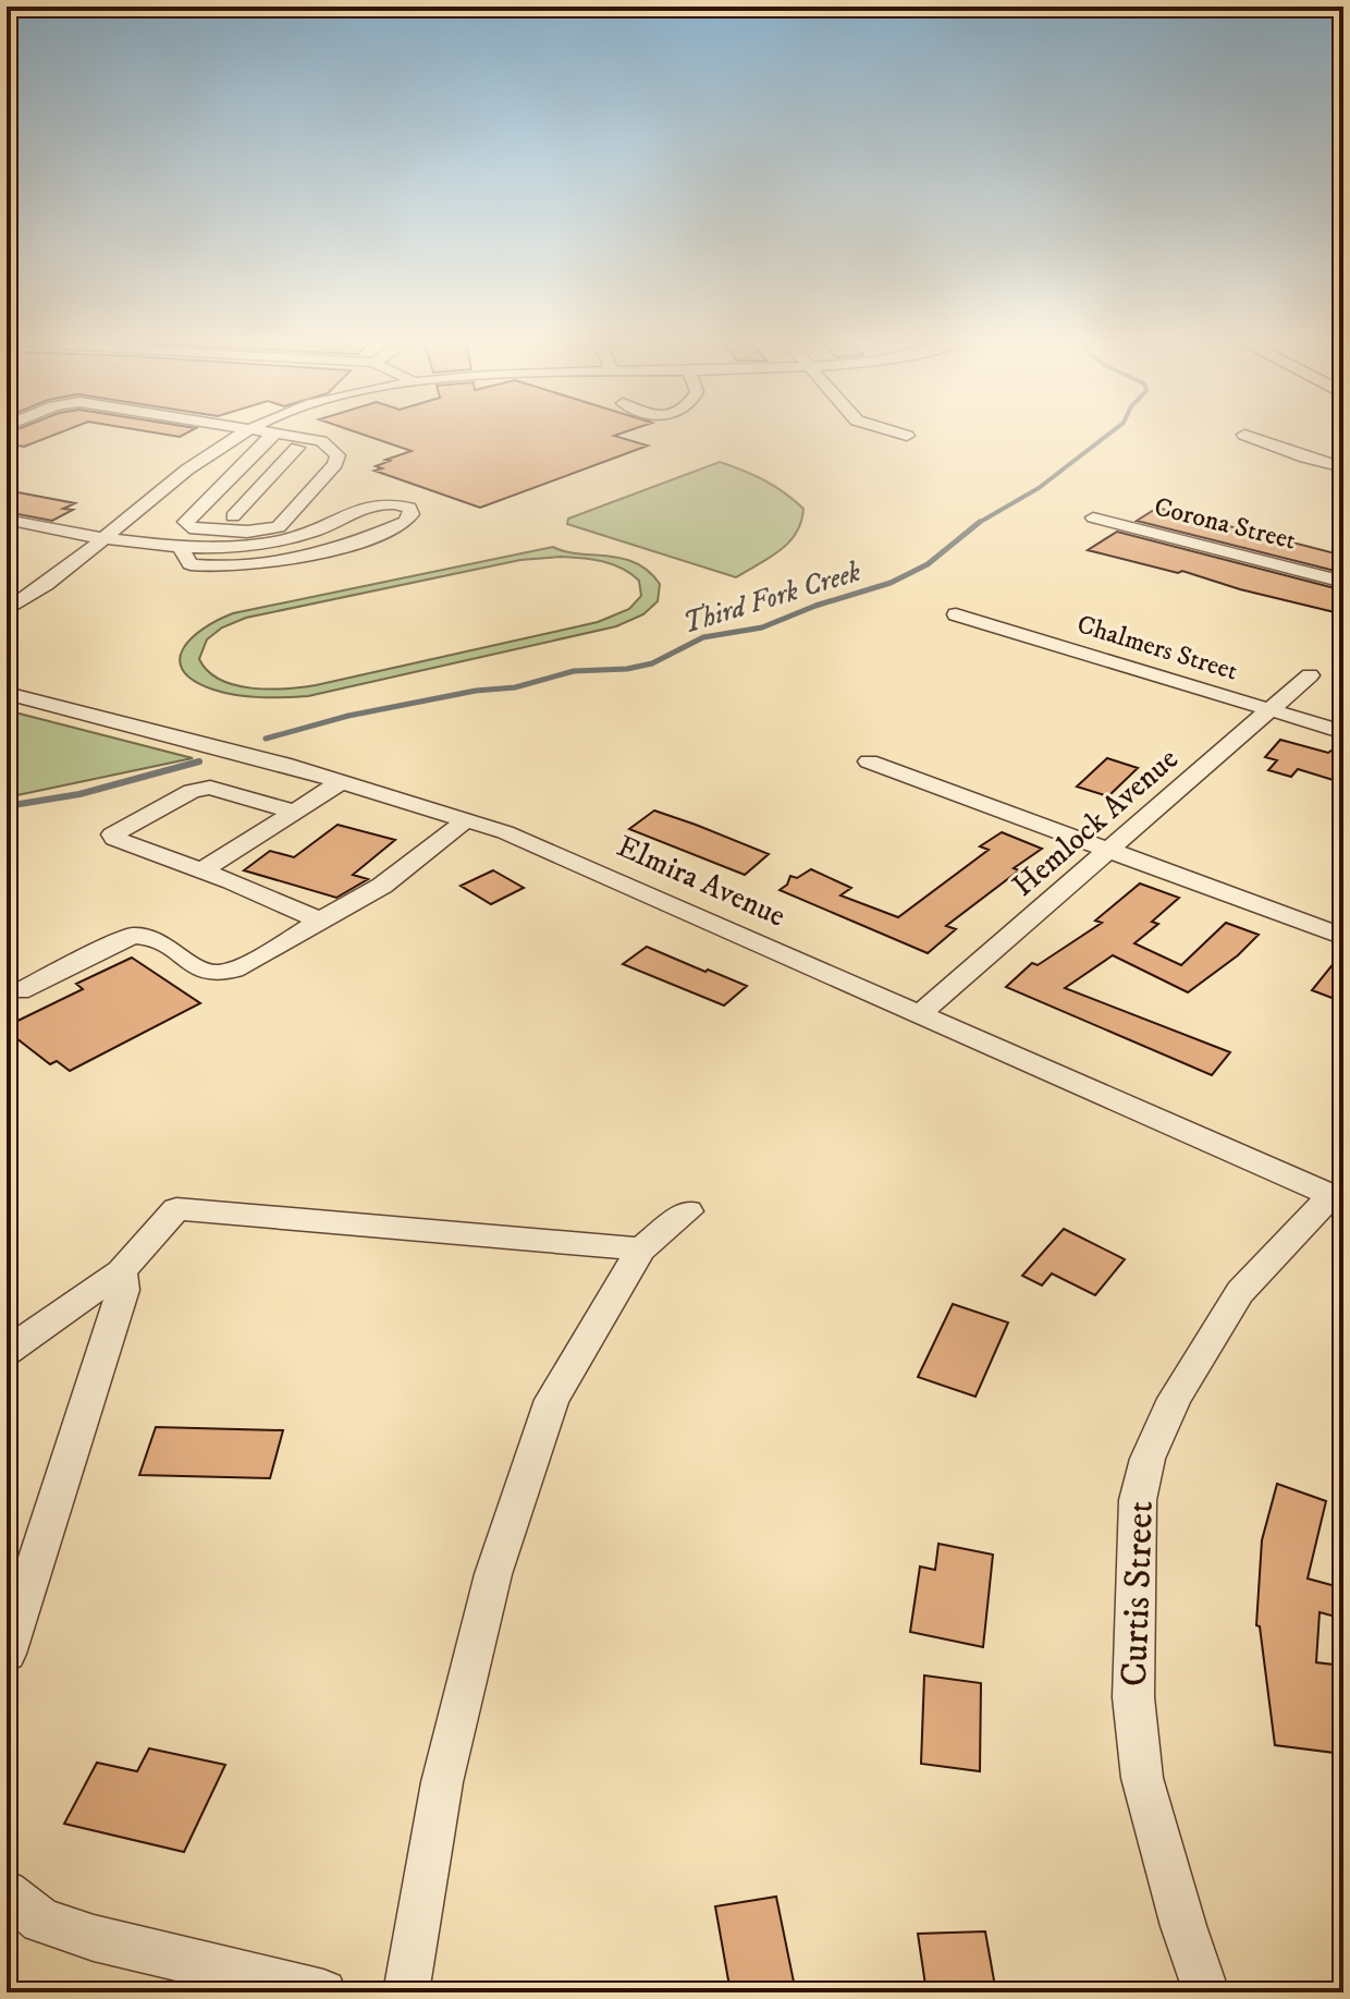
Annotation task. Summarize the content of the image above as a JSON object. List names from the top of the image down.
{
  "streets": {
    "street": [
      "Corona Street",
      "Chalmers Street",
      "Hemlock Avenue",
      "Elmira Avenue",
      "Curtis Street"
    ]
  },
  "crossings": [
    ["Chalmers Street", "Hemlock Avenue"],
    ["Hemlock Avenue", "Elmira Avenue"],
    ["Elmira Avenue", "Curtis Street"]
  ],
  "water": ["Third Fork Creek"]
}
